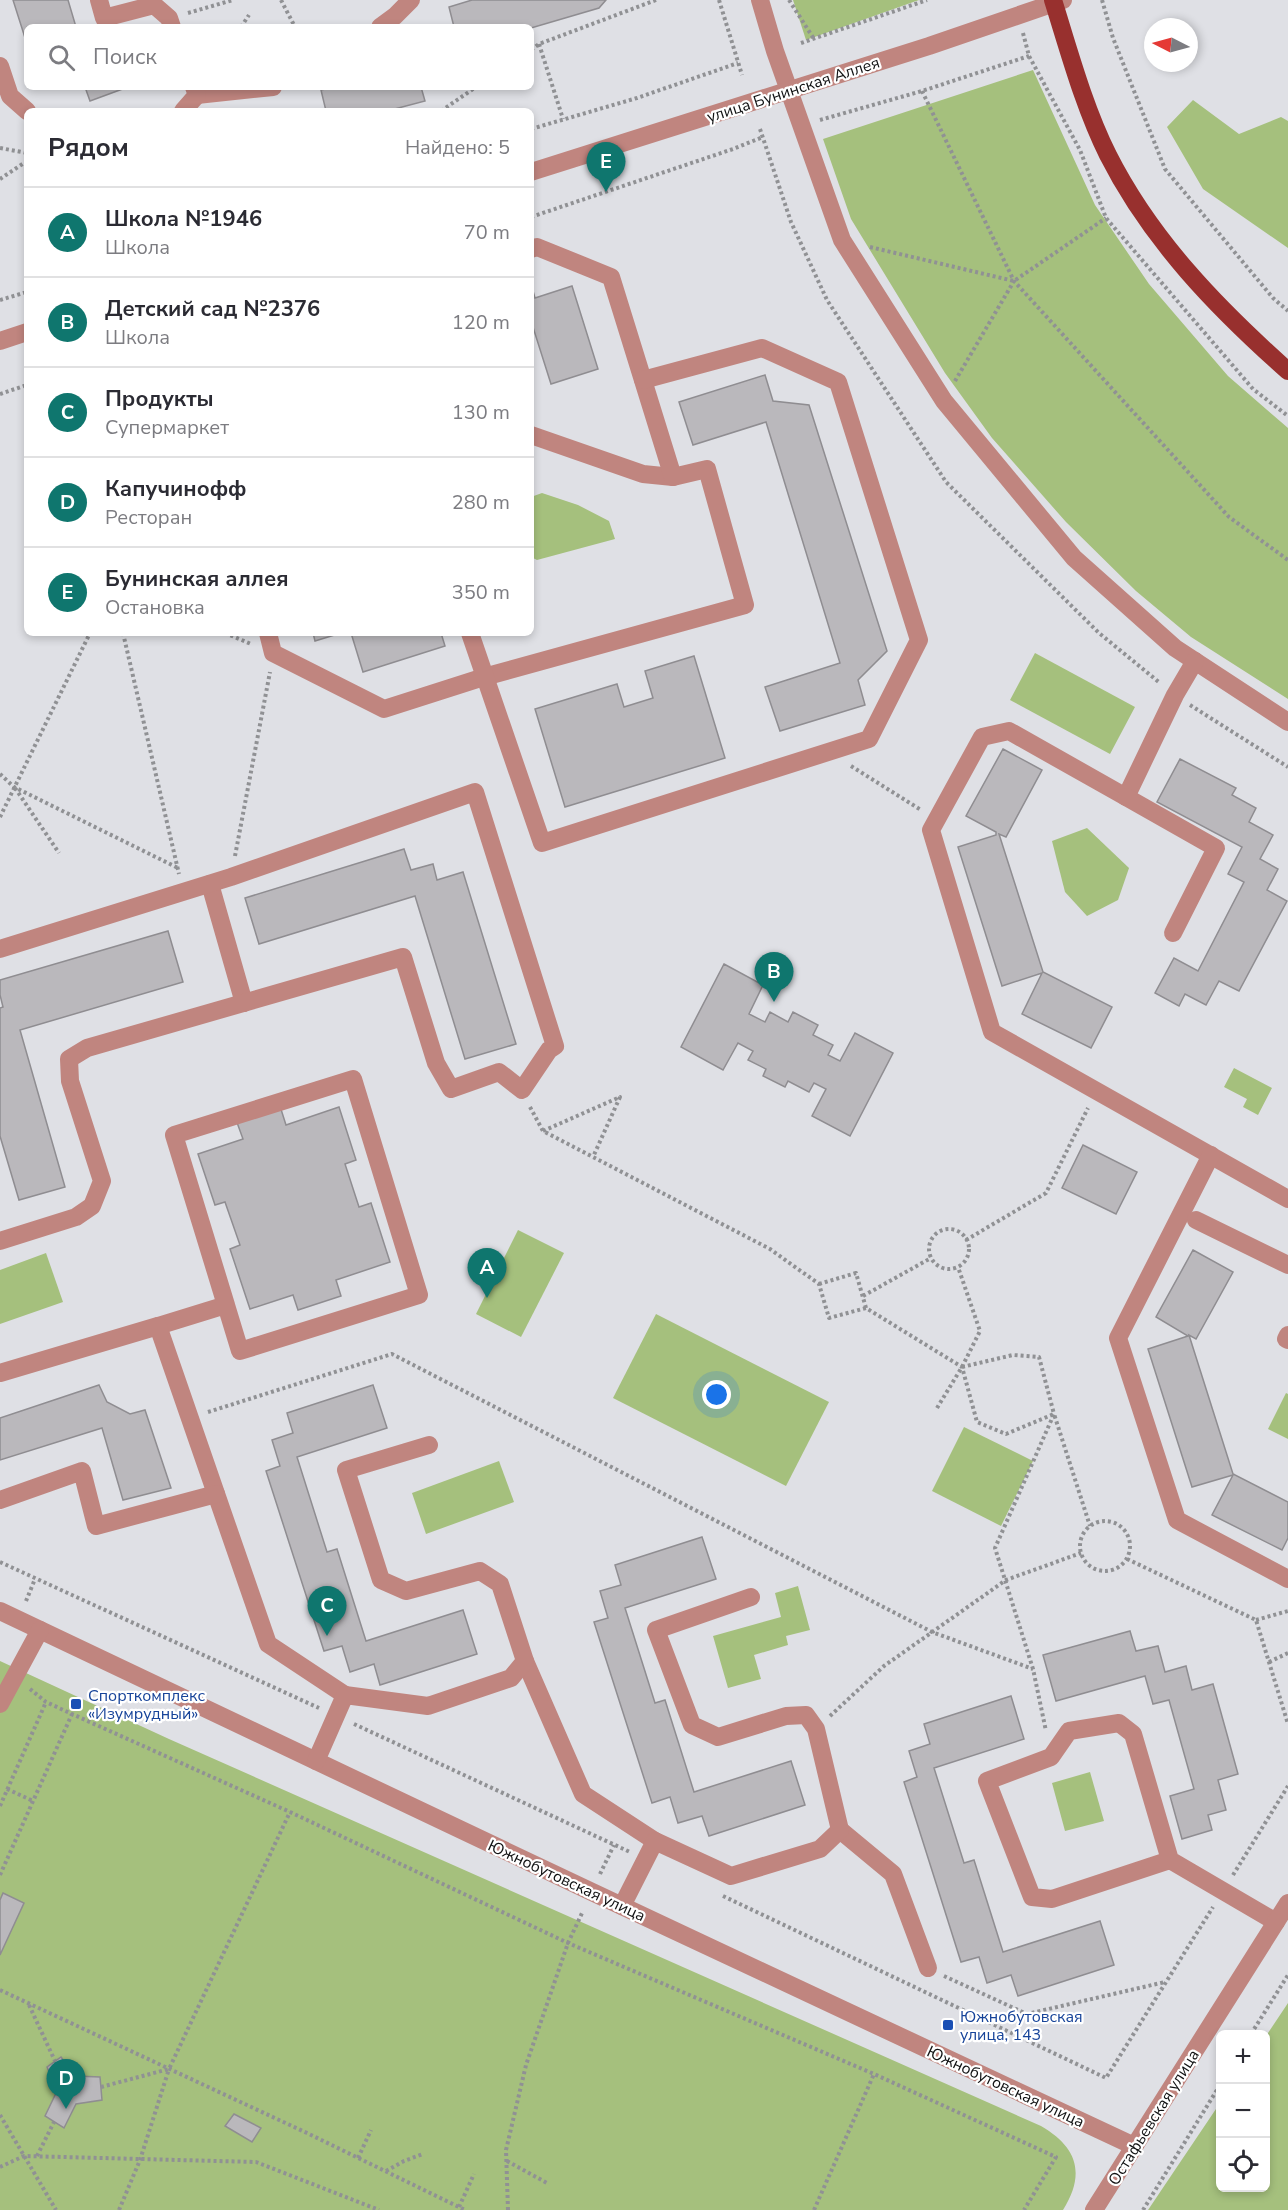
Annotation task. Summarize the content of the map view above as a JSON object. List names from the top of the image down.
{
  "streets": {
    "street": ["улица Бунинская Аллея", "Южнобутовская улица", "Остафьевская улица"]
  },
  "crossings": [
    ["Южнобутовская улица", "Остафьевская улица"]
  ],
  "places": {
    "transit": ["Спорткомплекс «Изумрудный»", "Южнобутовская улица, 143"]
  },
  "north": "left",
  "page": {
    "search": "Поиск",
    "heading": ["Рядом", "Найдено: 5"],
    "pins": [
      "E",
      "B",
      "A",
      "C",
      "D"
    ],
    "list": [
      {
        "mark": "A",
        "name": "Школа №1946",
        "note": "Школа",
        "value": "70 m"
      },
      {
        "mark": "B",
        "name": "Детский сад №2376",
        "note": "Школа",
        "value": "120 m"
      },
      {
        "mark": "C",
        "name": "Продукты",
        "note": "Супермаркет",
        "value": "130 m"
      },
      {
        "mark": "D",
        "name": "Капучинофф",
        "note": "Ресторан",
        "value": "280 m"
      },
      {
        "mark": "E",
        "name": "Бунинская аллея",
        "note": "Остановка",
        "value": "350 m"
      }
    ],
    "map_buttons": ["+", "−"]
  }
}
